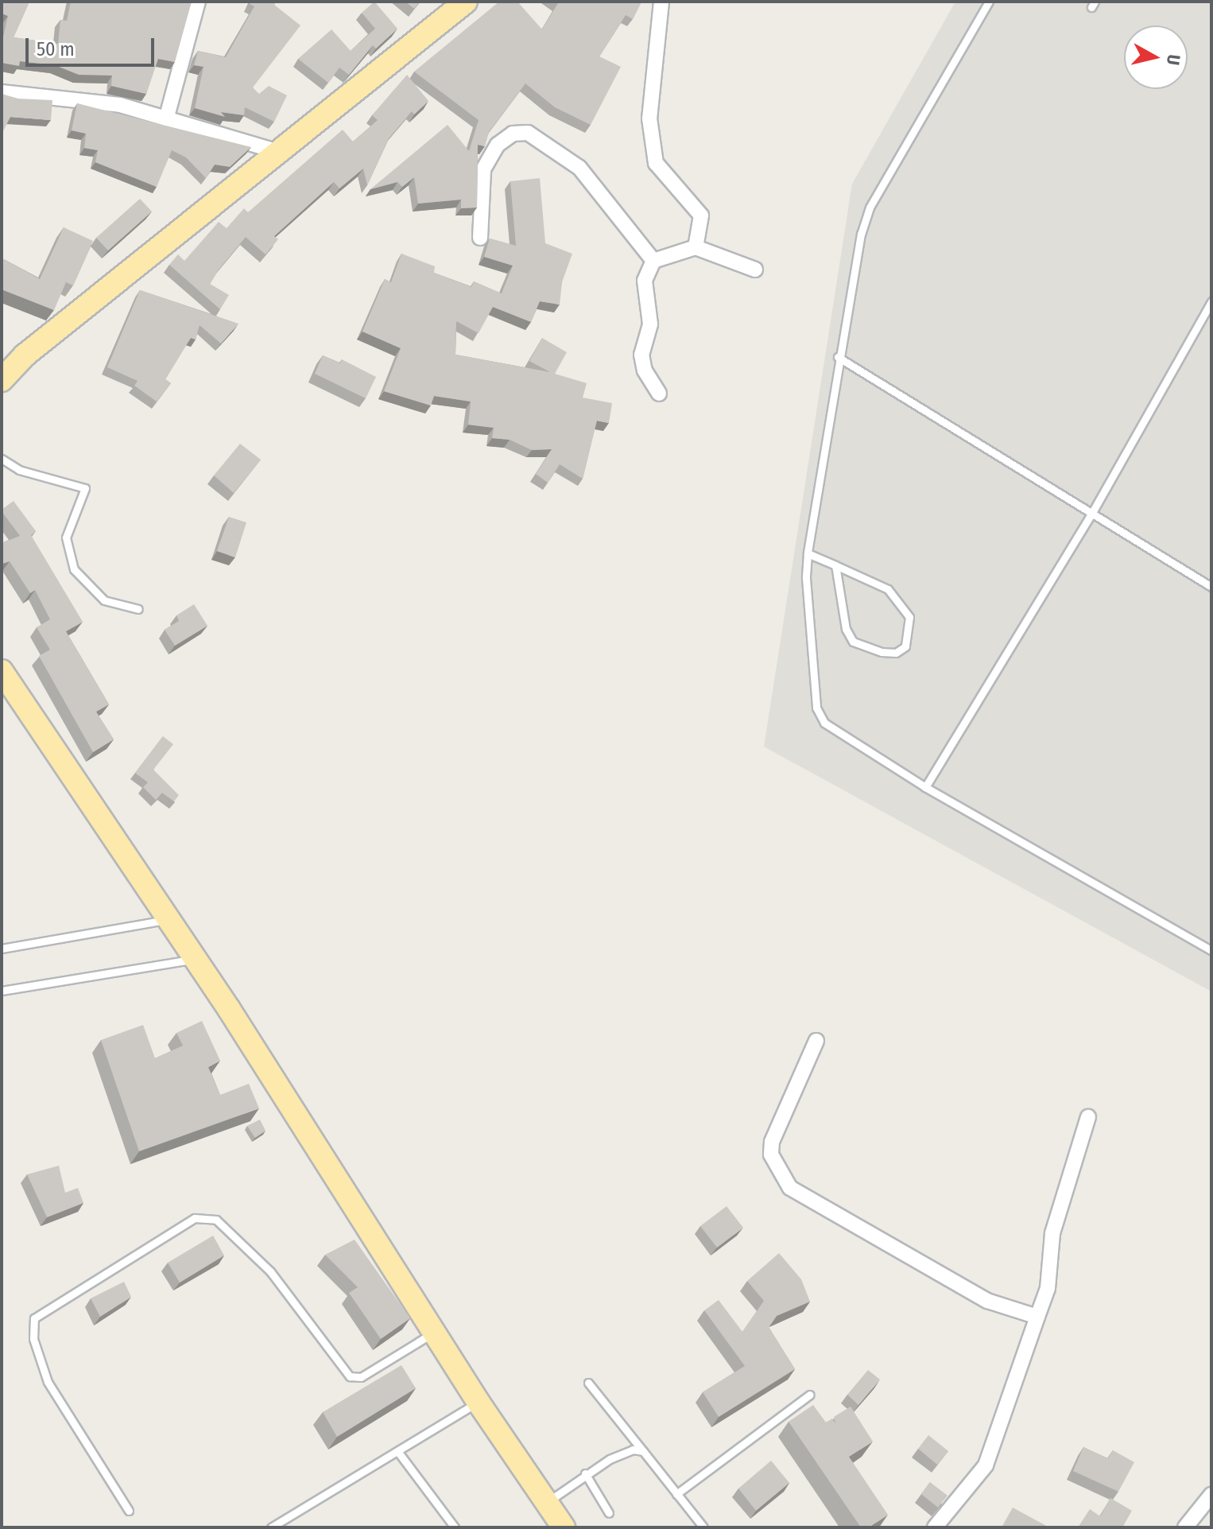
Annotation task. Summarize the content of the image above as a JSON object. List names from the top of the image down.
{
  "scale_bar": "50 m",
  "north": "right"
}
